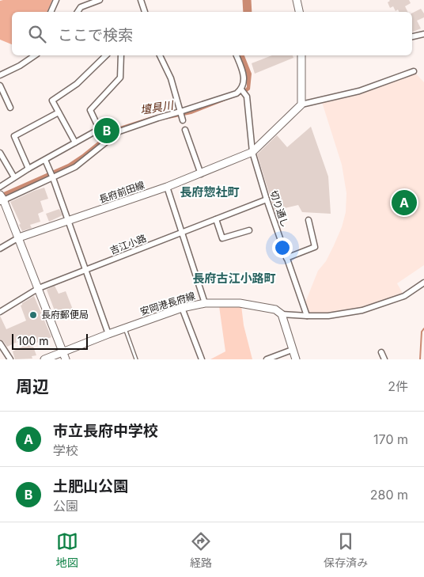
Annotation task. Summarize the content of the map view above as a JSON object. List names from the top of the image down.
{
  "streets": {
    "main road": ["長府前田線", "安岡港長府線"],
    "street": ["切り通し", "吉江小路"]
  },
  "crossings": [
    ["長府前田線", "切り通し"],
    ["切り通し", "吉江小路"]
  ],
  "districts": ["長府惣社町", "長府古江小路町"],
  "water": ["壇具川"],
  "places": ["長府郵便局"],
  "scale_bar": "100 m",
  "page": {
    "search": "ここで検索",
    "pins": ["B", "A"],
    "scale": "100 m",
    "heading": ["周辺", "2件"],
    "list": [
      {
        "mark": "A",
        "name": "市立長府中学校",
        "note": "学校",
        "value": "170 m"
      },
      {
        "mark": "B",
        "name": "土肥山公園",
        "note": "公園",
        "value": "280 m"
      }
    ],
    "nav": ["地図", "経路", "保存済み"]
  }
}
